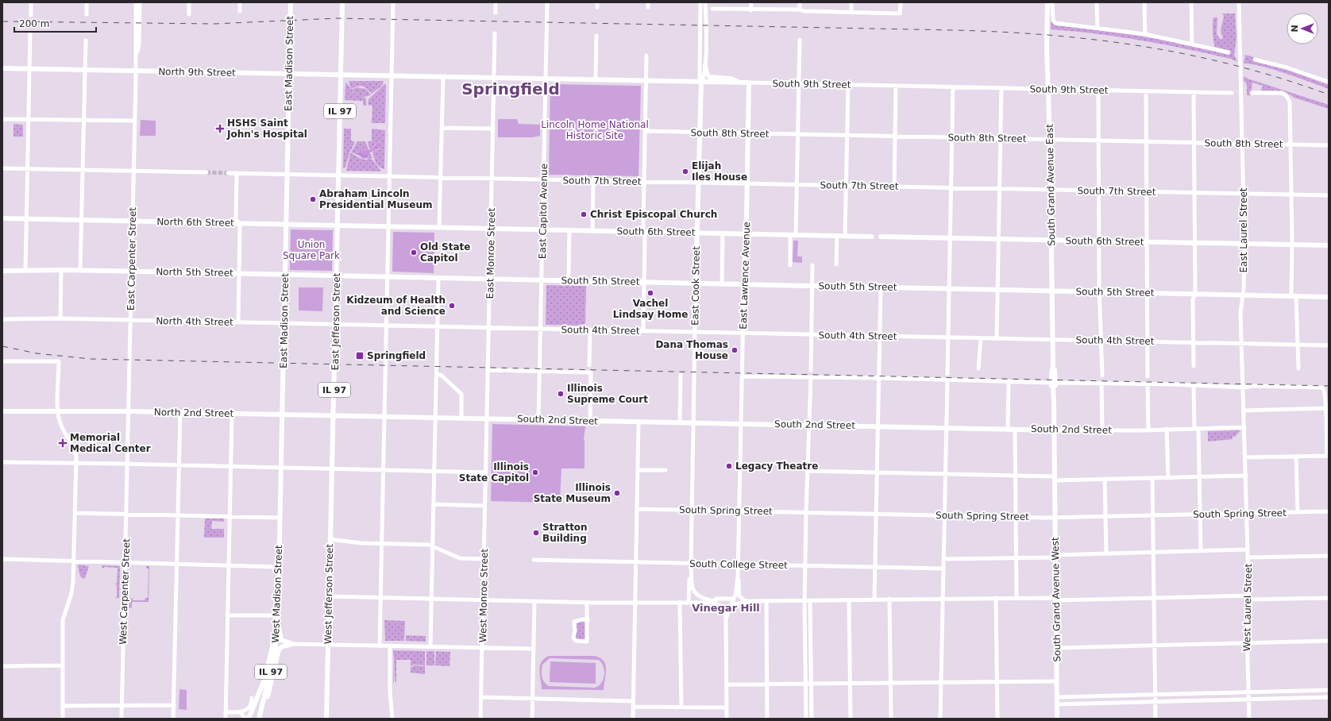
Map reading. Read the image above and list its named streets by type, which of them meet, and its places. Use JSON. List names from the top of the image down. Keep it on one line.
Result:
{"streets":{"main road":["East Madison Street","North 9th Street","South 9th Street","IL 97","South Grand Avenue East","North 6th Street","South 6th Street","North 5th Street","East Lawrence Avenue","South 5th Street","East Cook Street","East Jefferson Street","North 2nd Street","South 2nd Street","West Madison Street","West Jefferson Street","South Grand Avenue West"],"street":["South 8th Street","South 7th Street","East Capitol Avenue","East Laurel Street","East Monroe Street","East Carpenter Street","North 4th Street","South 4th Street","South Spring Street","South College Street","West Carpenter Street","West Monroe Street","West Laurel Street"]},"crossings":[["East Madison Street","North 9th Street"],["East Madison Street","South 7th Street"],["East Madison Street","North 6th Street"],["East Madison Street","North 5th Street"],["East Madison Street","North 4th Street"],["East Madison Street","North 2nd Street"],["East Madison Street","West Madison Street"],["North 9th Street","South 9th Street"],["North 9th Street","East Carpenter Street"],["North 9th Street","East Jefferson Street"],["South 9th Street","South Grand Avenue East"],["South 9th Street","East Capitol Avenue"],["South 9th Street","East Monroe Street"],["South 9th Street","East Lawrence Avenue"],["South 9th Street","East Cook Street"],["South 8th Street","South Grand Avenue East"],["South 8th Street","East Laurel Street"],["South 8th Street","East Lawrence Avenue"],["South 8th Street","East Cook Street"],["South 7th Street","South Grand Avenue East"],["South 7th Street","East Capitol Avenue"],["South 7th Street","East Laurel Street"],["South 7th Street","East Monroe Street"],["South 7th Street","East Lawrence Avenue"],["South 7th Street","East Cook Street"],["South 7th Street","East Jefferson Street"],["South Grand Avenue East","South 6th Street"],["South Grand Avenue East","South 5th Street"],["South Grand Avenue East","South 4th Street"],["South Grand Avenue East","South 2nd Street"],["South Grand Avenue East","South Grand Avenue West"],["East Capitol Avenue","South 6th Street"],["East Capitol Avenue","South 5th Street"],["East Capitol Avenue","South 4th Street"],["East Capitol Avenue","South 2nd Street"],["North 6th Street","South 6th Street"],["North 6th Street","East Carpenter Street"],["North 6th Street","East Jefferson Street"],["East Laurel Street","South 6th Street"],["East Laurel Street","South 5th Street"],["East Laurel Street","South 4th Street"],["East Laurel Street","South 2nd Street"],["East Laurel Street","West Laurel Street"],["South 6th Street","East Monroe Street"],["South 6th Street","East Lawrence Avenue"],["South 6th Street","East Cook Street"],["East Monroe Street","South 5th Street"],["East Monroe Street","South 4th Street"],["East Monroe Street","South 2nd Street"],["East Monroe Street","West Monroe Street"],["East Carpenter Street","North 5th Street"],["East Carpenter Street","North 4th Street"],["East Carpenter Street","North 2nd Street"],["East Carpenter Street","West Carpenter Street"],["North 5th Street","South 5th Street"],["North 5th Street","East Jefferson Street"],["East Lawrence Avenue","South 5th Street"],["East Lawrence Avenue","South 4th Street"],["East Lawrence Avenue","South 2nd Street"],["East Lawrence Avenue","South Spring Street"],["East Lawrence Avenue","South College Street"],["South 5th Street","East Cook Street"],["East Cook Street","South 4th Street"],["East Cook Street","South 2nd Street"],["East Cook Street","South Spring Street"],["East Cook Street","South College Street"],["North 4th Street","East Jefferson Street"],["North 4th Street","South 4th Street"],["East Jefferson Street","North 2nd Street"],["East Jefferson Street","West Jefferson Street"],["North 2nd Street","South 2nd Street"],["South Spring Street","South Grand Avenue West"],["South Spring Street","West Laurel Street"]],"districts":["Springfield","Vinegar Hill"],"parks":["Lincoln Home National Historic Site","Union Square Park"],"places":{"health":["HSHS Saint John's Hospital","Memorial Medical Center"],"other":["Elijah Iles House","Abraham Lincoln Presidential Museum","Christ Episcopal Church","Old State Capitol","Vachel Lindsay Home","Kidzeum of Health and Science","Dana Thomas House","Illinois Supreme Court","Legacy Theatre","Illinois State Capitol","Illinois State Museum","Stratton Building"],"transit":["Springfield"]},"scale_bar":"200 m","north":"left"}
